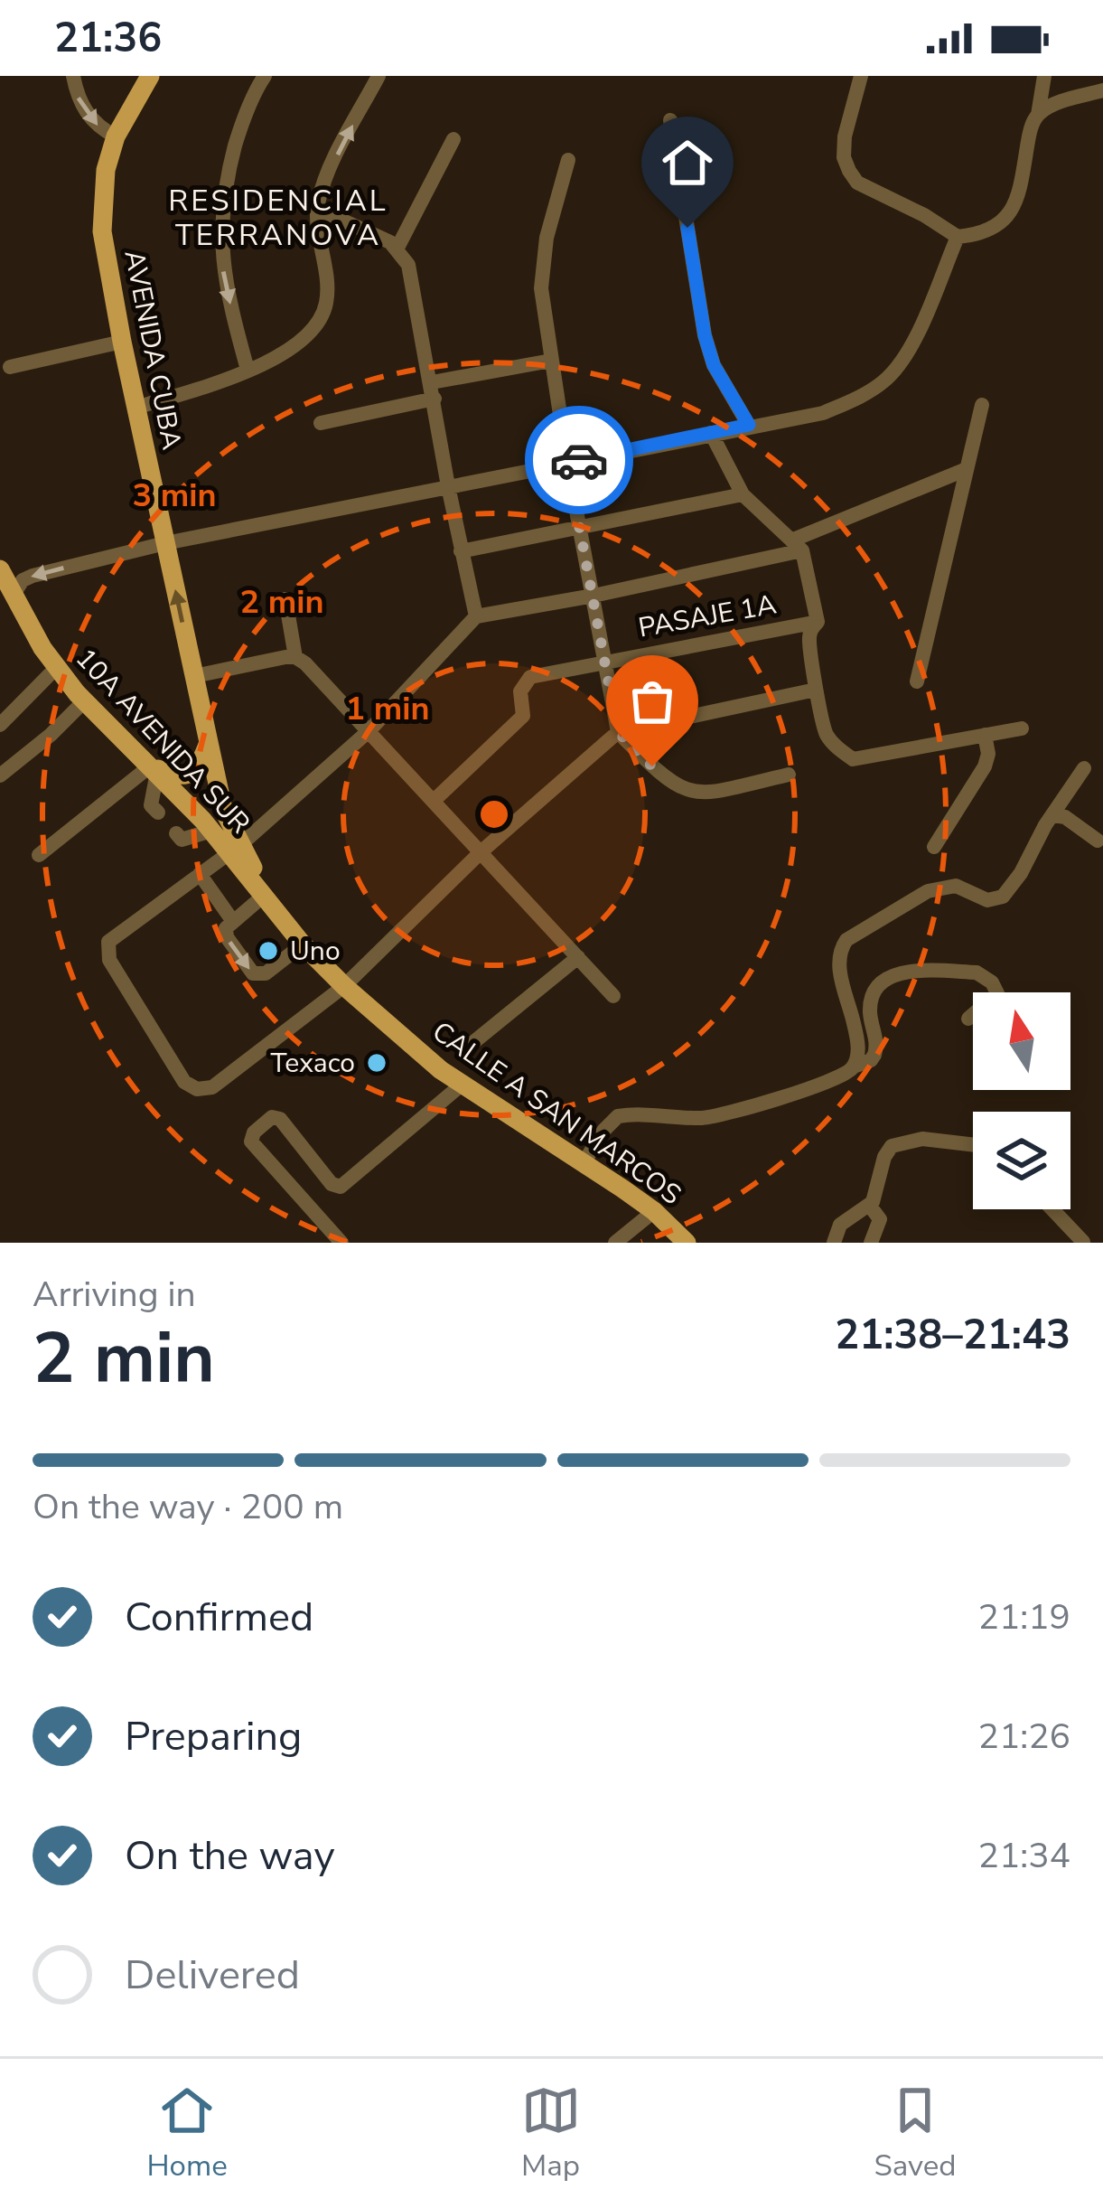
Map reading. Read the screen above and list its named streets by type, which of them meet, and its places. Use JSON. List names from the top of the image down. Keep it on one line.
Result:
{"streets":{"main road":["AVENIDA CUBA","10A AVENIDA SUR","CALLE A SAN MARCOS"],"street":["PASAJE 1A"]},"crossings":[["AVENIDA CUBA","10A AVENIDA SUR"],["AVENIDA CUBA","CALLE A SAN MARCOS"]],"districts":["RESIDENCIAL TERRANOVA"],"places":["Uno","Texaco"],"north":"top","page":{"status":"21:36","heading":["2 min","Arriving in","21:38–21:43"],"bar":"On the way · 200 m","list":[["Confirmed","21:19"],["Preparing","21:26"],["On the way","21:34"],"Delivered"],"tabs":["Home","Map","Saved"]},"rings":["3 min","2 min","1 min"]}
